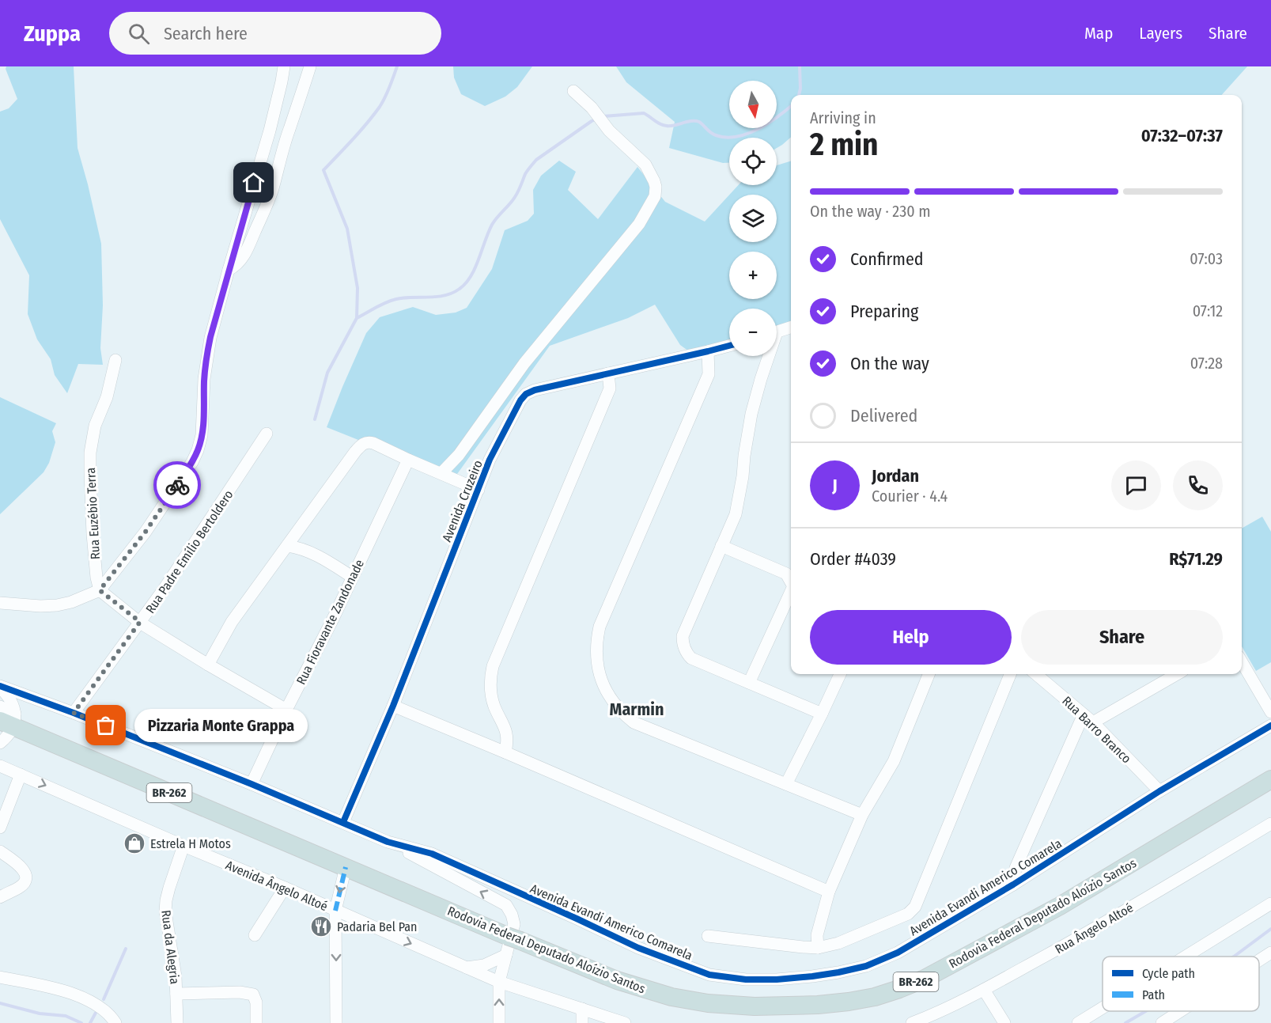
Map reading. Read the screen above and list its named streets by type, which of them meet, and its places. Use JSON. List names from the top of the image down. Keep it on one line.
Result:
{"streets":{"highway":["BR-262","Rodovia Federal Deputado Aloízio Santos"],"street":["Avenida Cruzeiro","Rua Euzébio Terra","Rua Padre Emílio Bertoldero","Rua Fioravante Zandonade","Rua Barro Branco","Avenida Ângelo Altoé","Avenida Evandi Americo Comarela","Rua Ângelo Altoé","Rua da Alegria"]},"crossings":[["Avenida Cruzeiro","Avenida Evandi Americo Comarela"],["Rua Padre Emílio Bertoldero","Avenida Evandi Americo Comarela"],["Rua Fioravante Zandonade","Avenida Evandi Americo Comarela"],["Rua Barro Branco","Avenida Evandi Americo Comarela"],["Avenida Ângelo Altoé","Rua da Alegria"]],"districts":["Marmin"],"places":{"other":["Pizzaria Monte Grappa"],"shop":["Estrela H Motos"],"restaurant":["Padaria Bel Pan"]},"legend":["Cycle path","Path"],"north":"bottom","page":{"header":"Zuppa","search":"Search here","nav":["Map","Layers","Share"],"map_buttons":["+","−"],"heading":["2 min","Arriving in","07:32–07:37"],"panel":["Jordan","Courier · 4.4","Order #4039","R$71.29"],"bar":"On the way · 230 m","list":[["Confirmed","07:03"],["Preparing","07:12"],["On the way","07:28"],"Delivered"],"round":"J","buttons":["Help","Share"],"bubble":"Pizzaria Monte Grappa"}}
